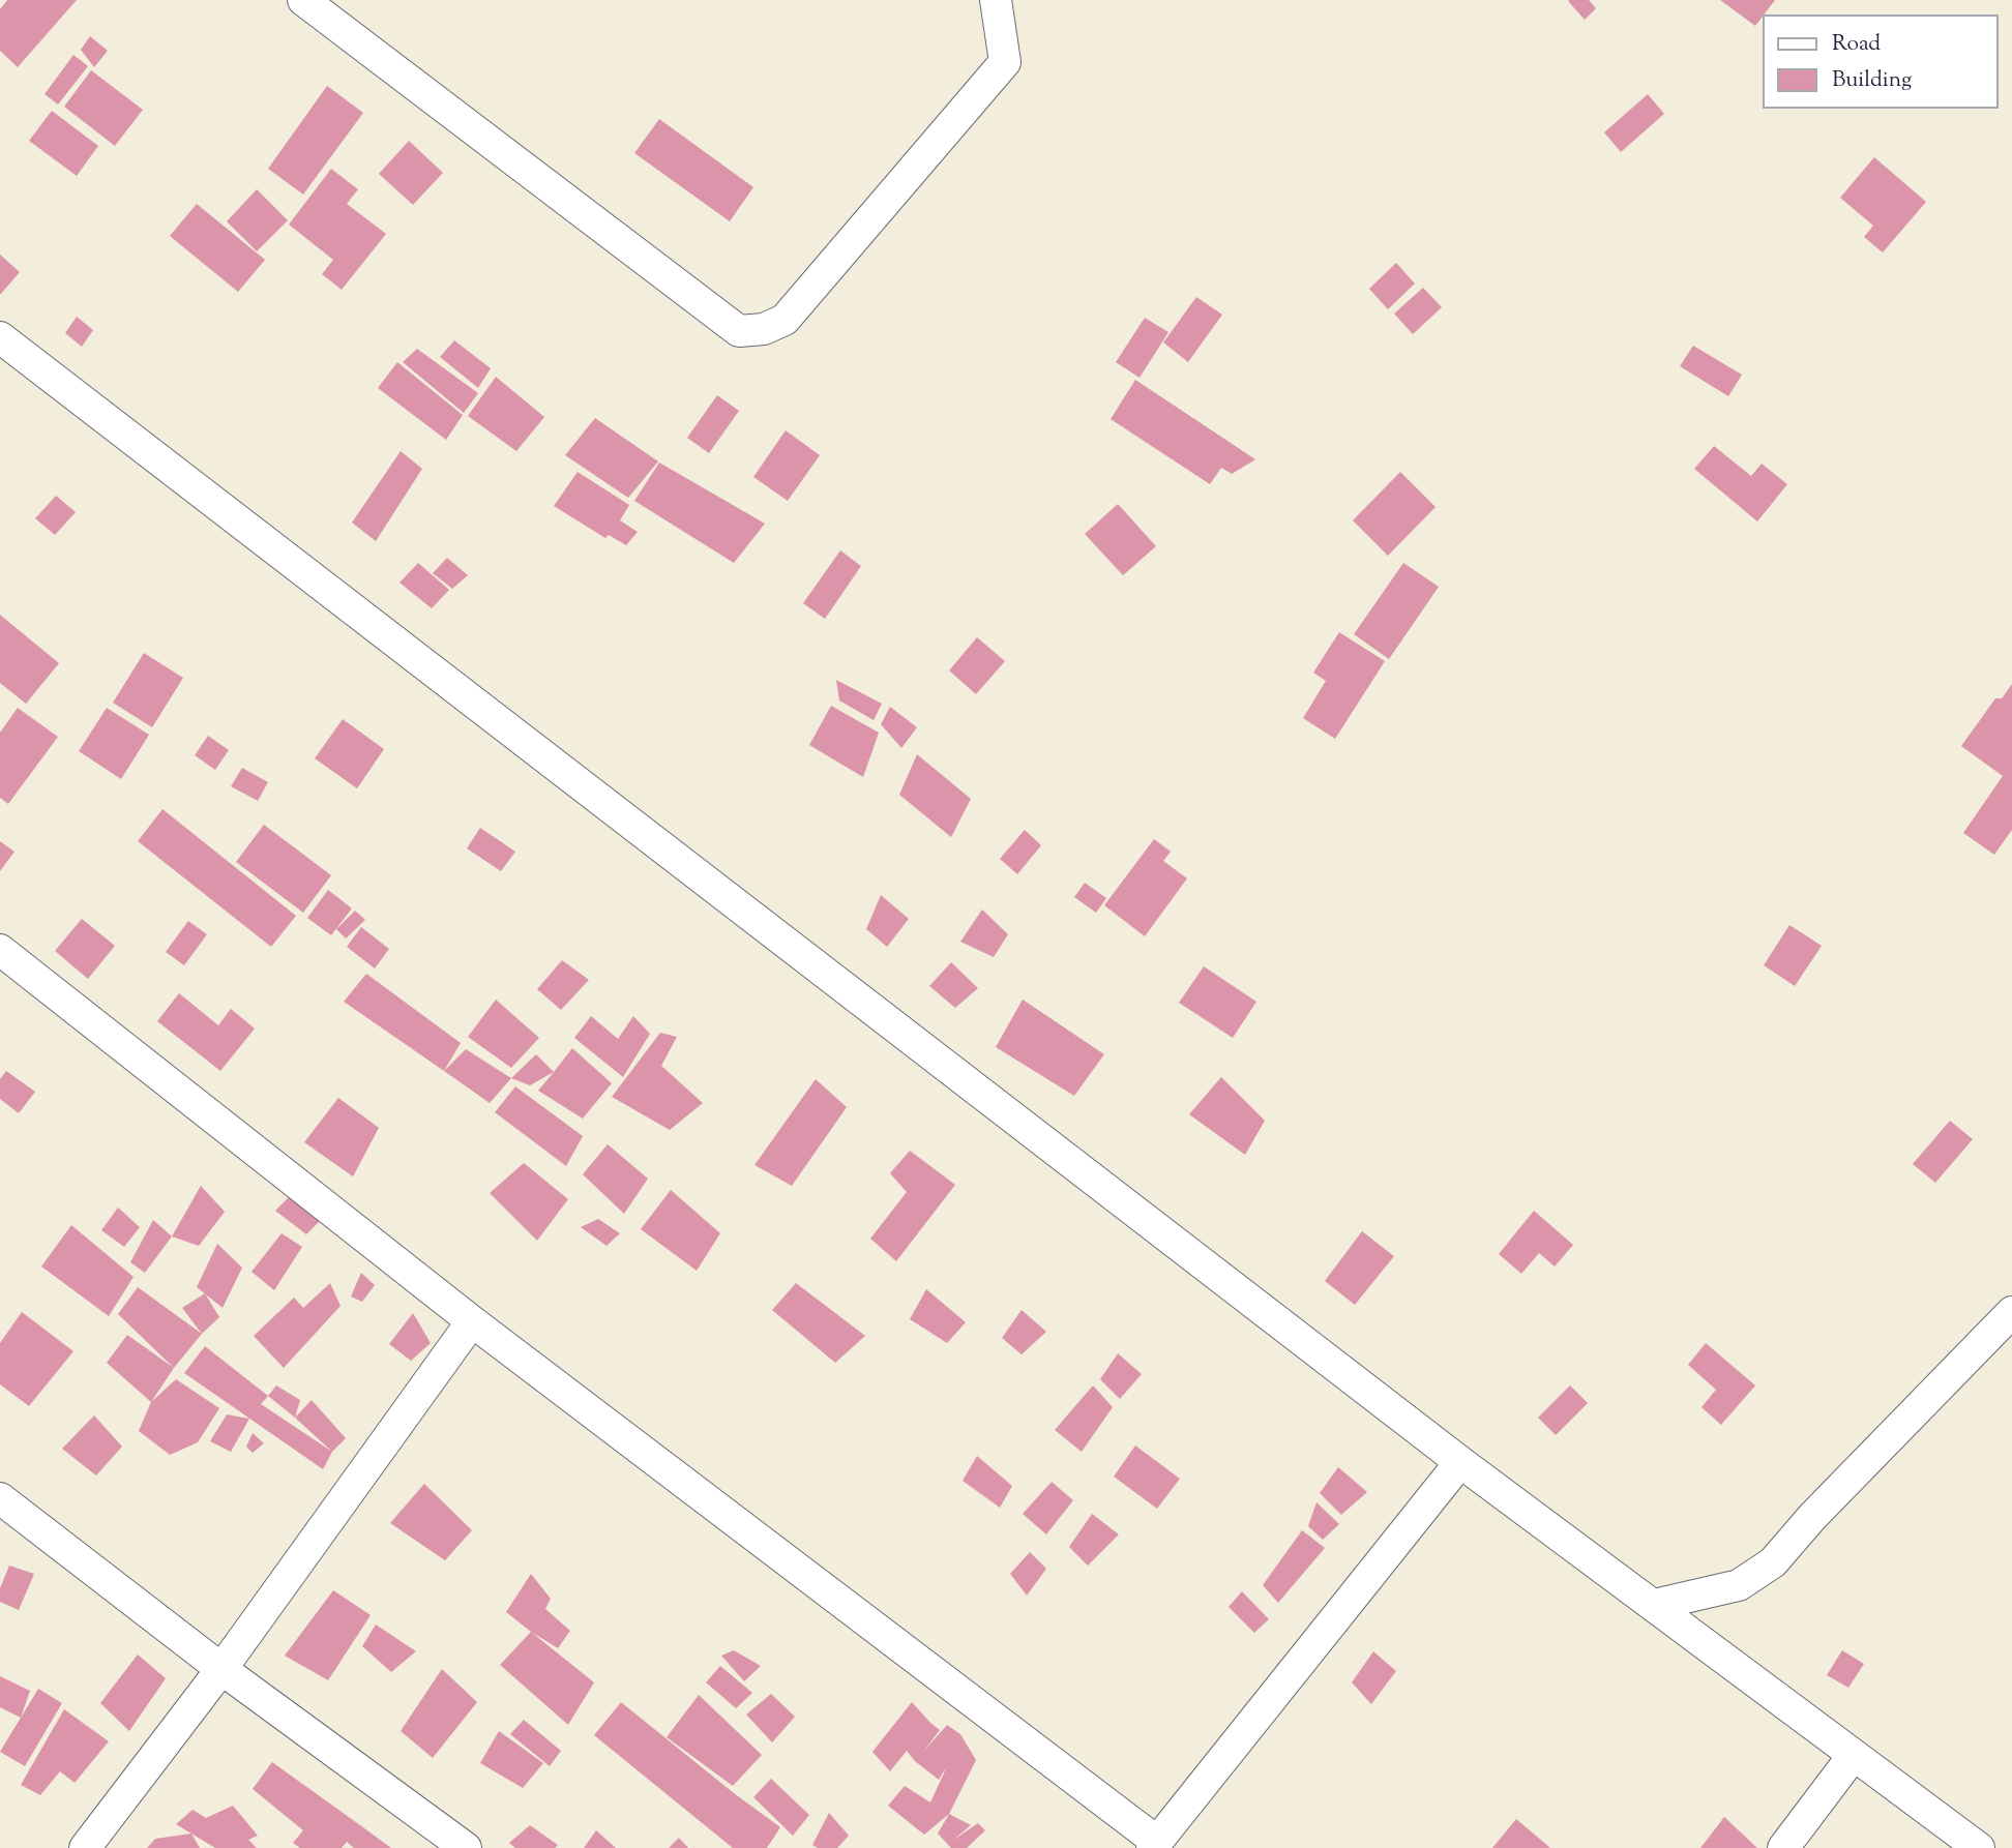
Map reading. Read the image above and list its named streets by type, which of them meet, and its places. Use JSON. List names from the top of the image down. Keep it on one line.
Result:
{"legend":["Road","Building"]}
